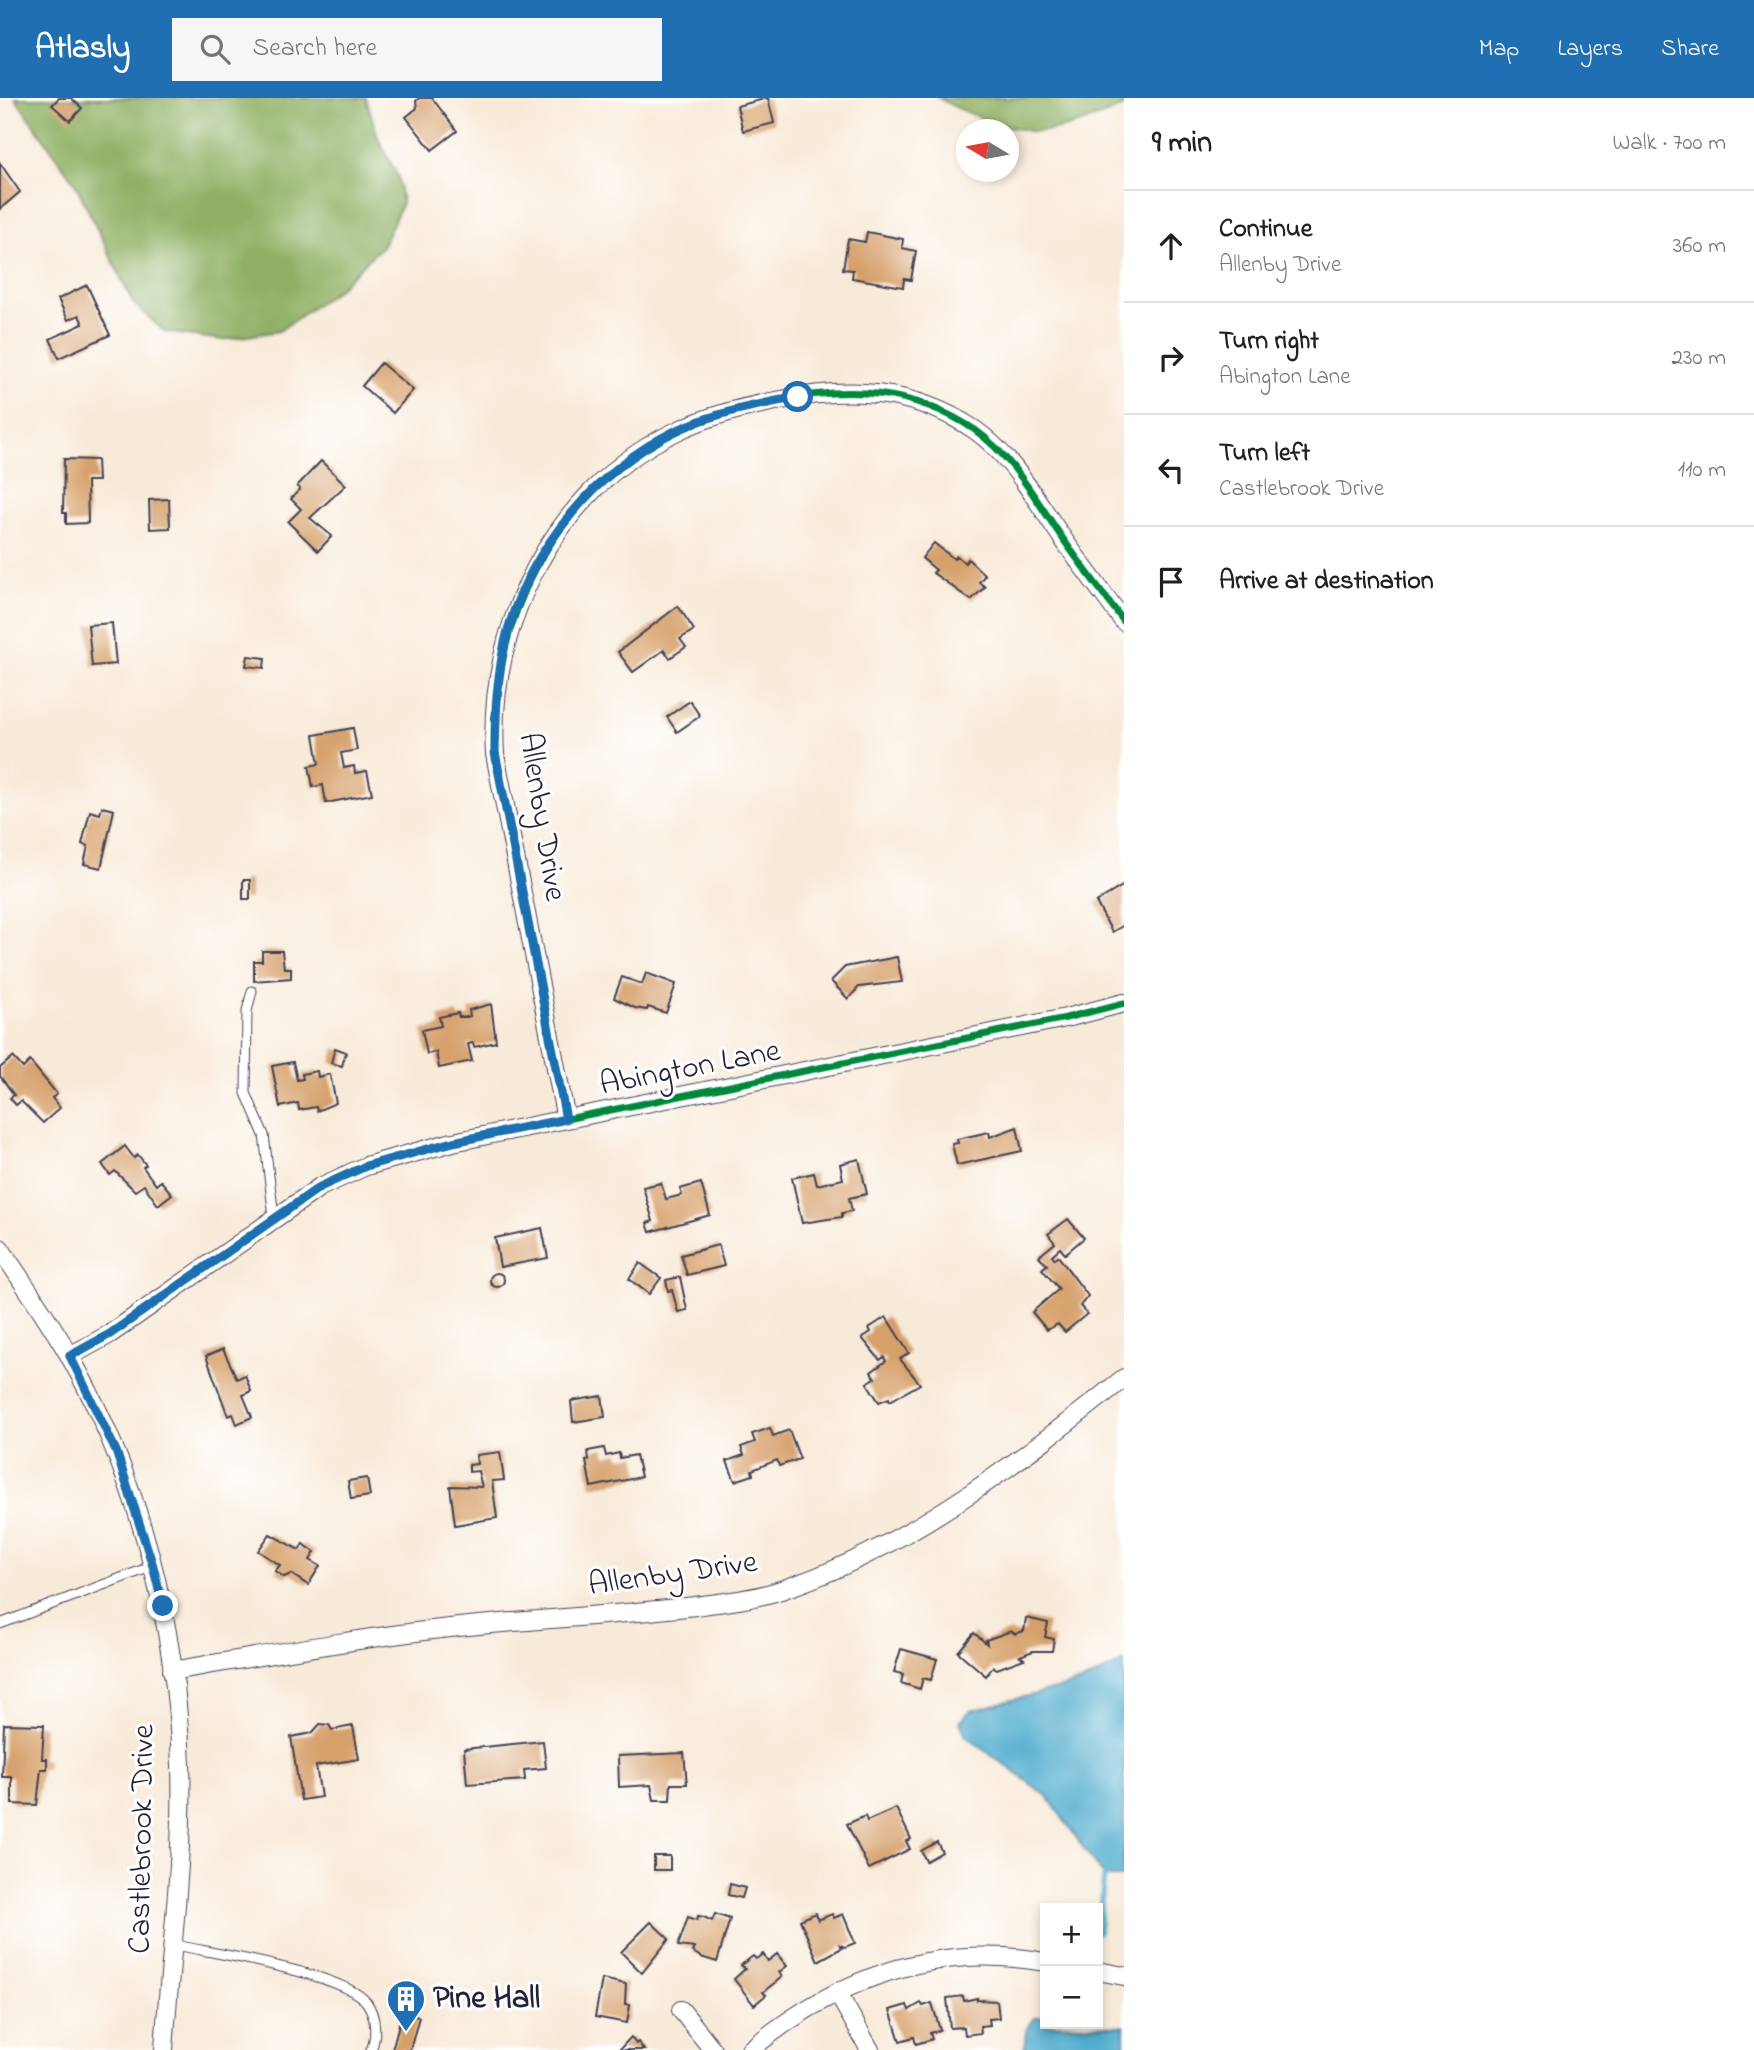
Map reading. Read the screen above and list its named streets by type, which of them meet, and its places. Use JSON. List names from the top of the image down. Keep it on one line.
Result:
{"streets":{"street":["Allenby Drive","Abington Lane","Castlebrook Drive"]},"crossings":[["Allenby Drive","Abington Lane"],["Allenby Drive","Castlebrook Drive"],["Abington Lane","Castlebrook Drive"]],"places":{"building":["Pine Hall"]},"north":"left","page":{"header":"Atlasly","search":"Search here","nav":["Map","Layers","Share"],"heading":["9 min","Walk · 700 m"],"list":[["Continue","Allenby Drive","360 m"],["Turn right","Abington Lane","230 m"],["Turn left","Castlebrook Drive","110 m"],"Arrive at destination"],"map_buttons":["+","−"]}}
